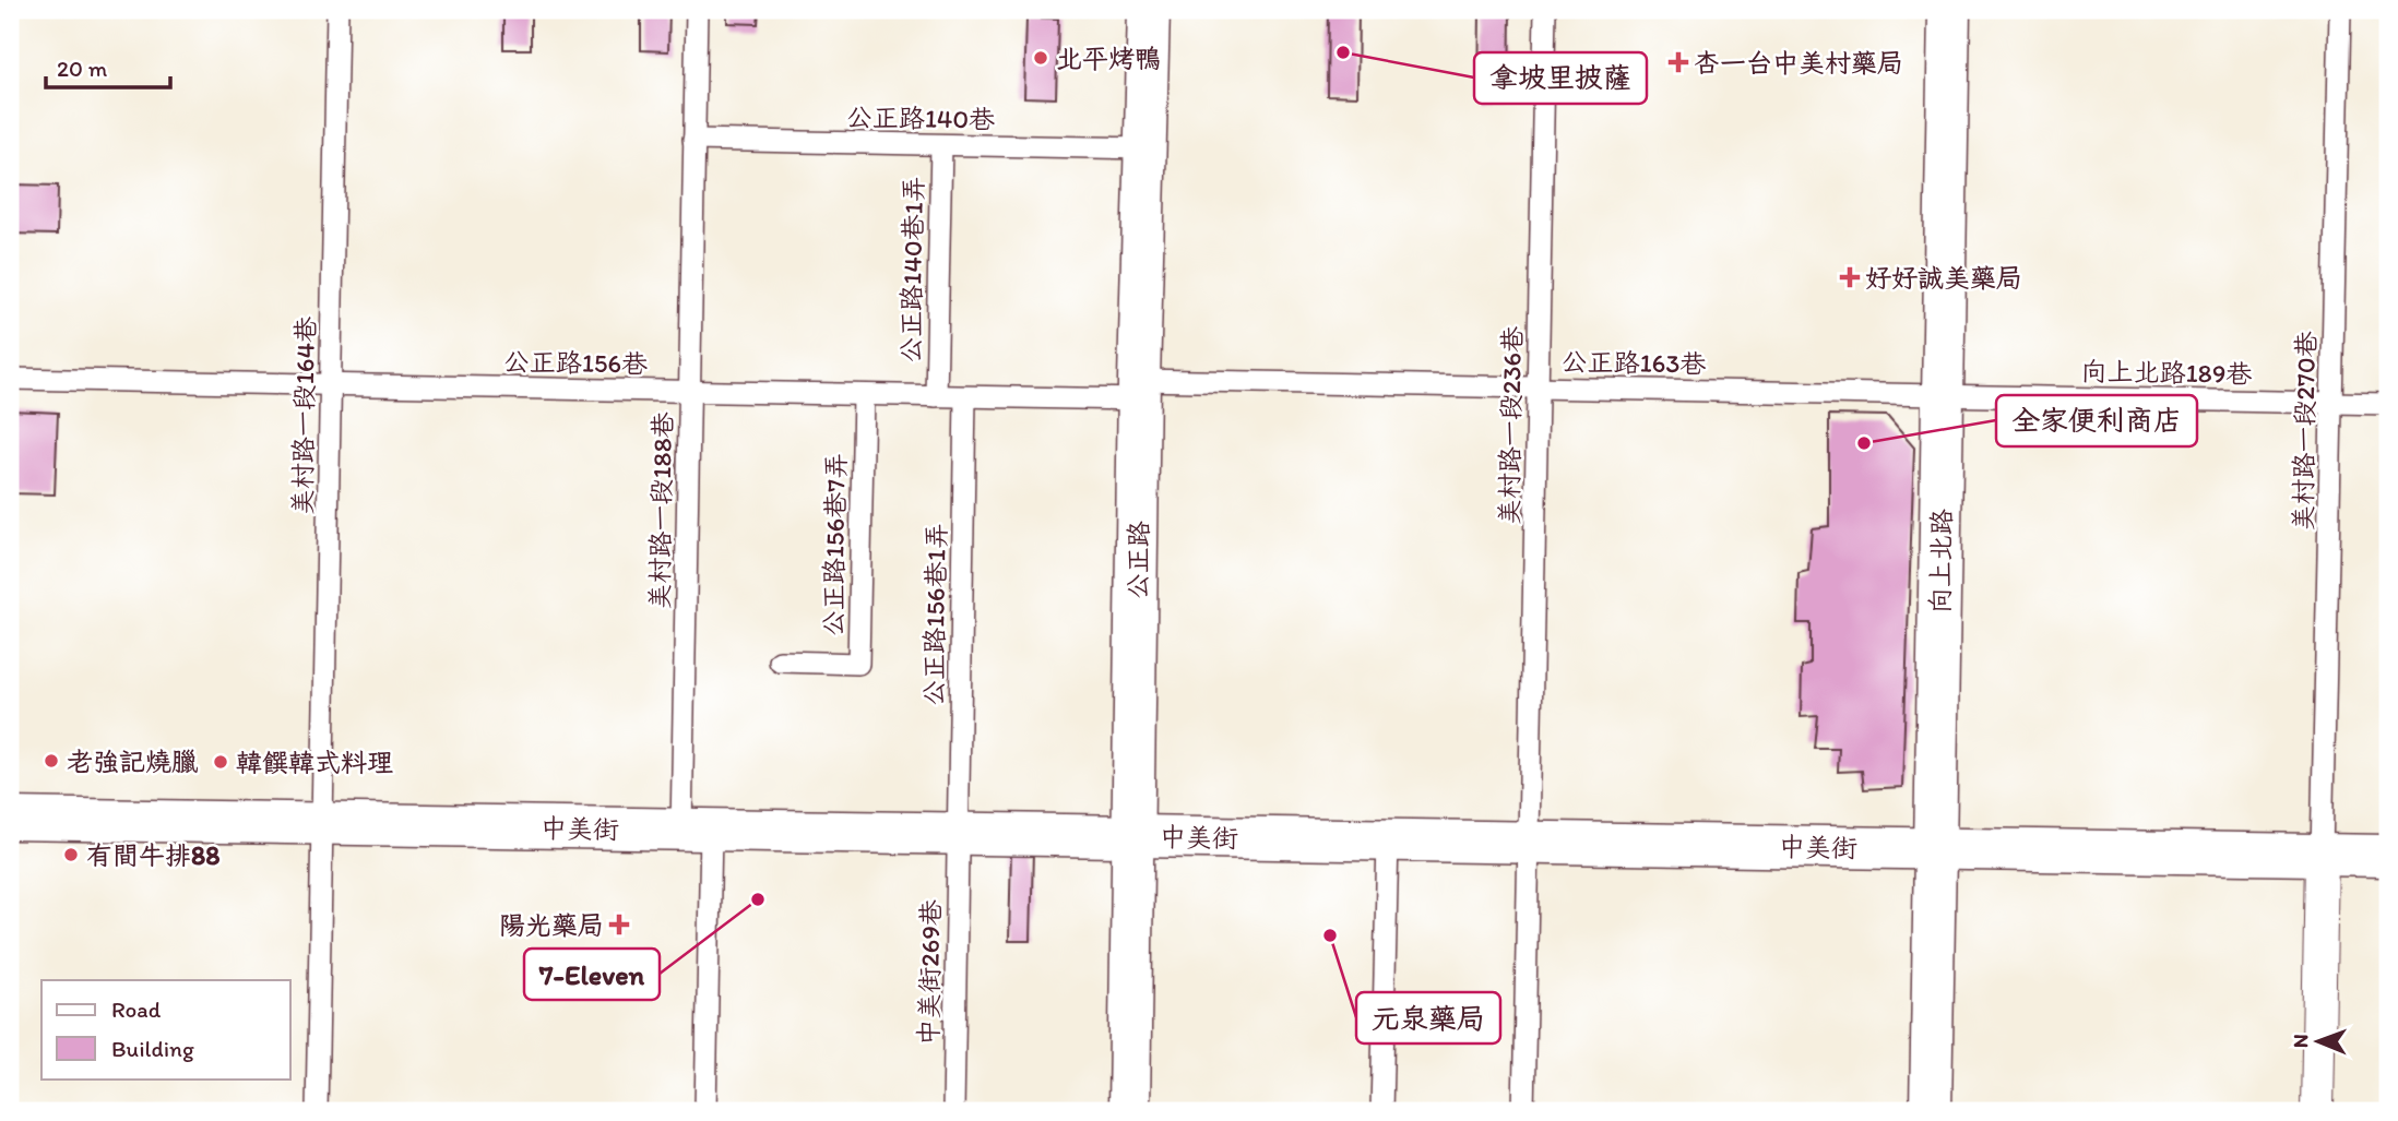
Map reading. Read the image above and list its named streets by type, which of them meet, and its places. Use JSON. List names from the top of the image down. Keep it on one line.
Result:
{"streets":{"street":["公正路","向上北路","中美街"],"lane":["公正路140巷","公正路140巷1弄","公正路156巷","公正路163巷","向上北路189巷","美村路一段164巷","美村路一段236巷","美村路一段270巷","美村路一段188巷","公正路156巷7弄","公正路156巷1弄","中美街269巷"]},"crossings":[["公正路140巷","公正路140巷1弄"],["公正路140巷","美村路一段188巷"],["公正路140巷","公正路"],["公正路140巷1弄","公正路156巷"],["公正路156巷","公正路163巷"],["公正路156巷","美村路一段164巷"],["公正路156巷","美村路一段188巷"],["公正路156巷","公正路156巷7弄"],["公正路156巷","公正路"],["公正路156巷","公正路156巷1弄"],["公正路163巷","向上北路189巷"],["公正路163巷","美村路一段236巷"],["公正路163巷","公正路"],["公正路163巷","向上北路"],["向上北路189巷","美村路一段270巷"],["向上北路189巷","向上北路"],["美村路一段164巷","中美街"],["美村路一段236巷","中美街"],["美村路一段270巷","中美街"],["美村路一段188巷","中美街"],["公正路","中美街"],["向上北路","中美街"],["公正路156巷1弄","中美街"],["公正路156巷1弄","中美街269巷"],["中美街","中美街269巷"]],"places":{"other":["拿坡里披薩","北平烤鴨","全家便利商店","老強記燒臘","韓饌韓式料理","有間牛排88","7-Eleven","元泉藥局"],"health":["杏一台中美村藥局","好好誠美藥局","陽光藥局"]},"legend":["Road","Building"],"scale_bar":"20 m","north":"left"}
